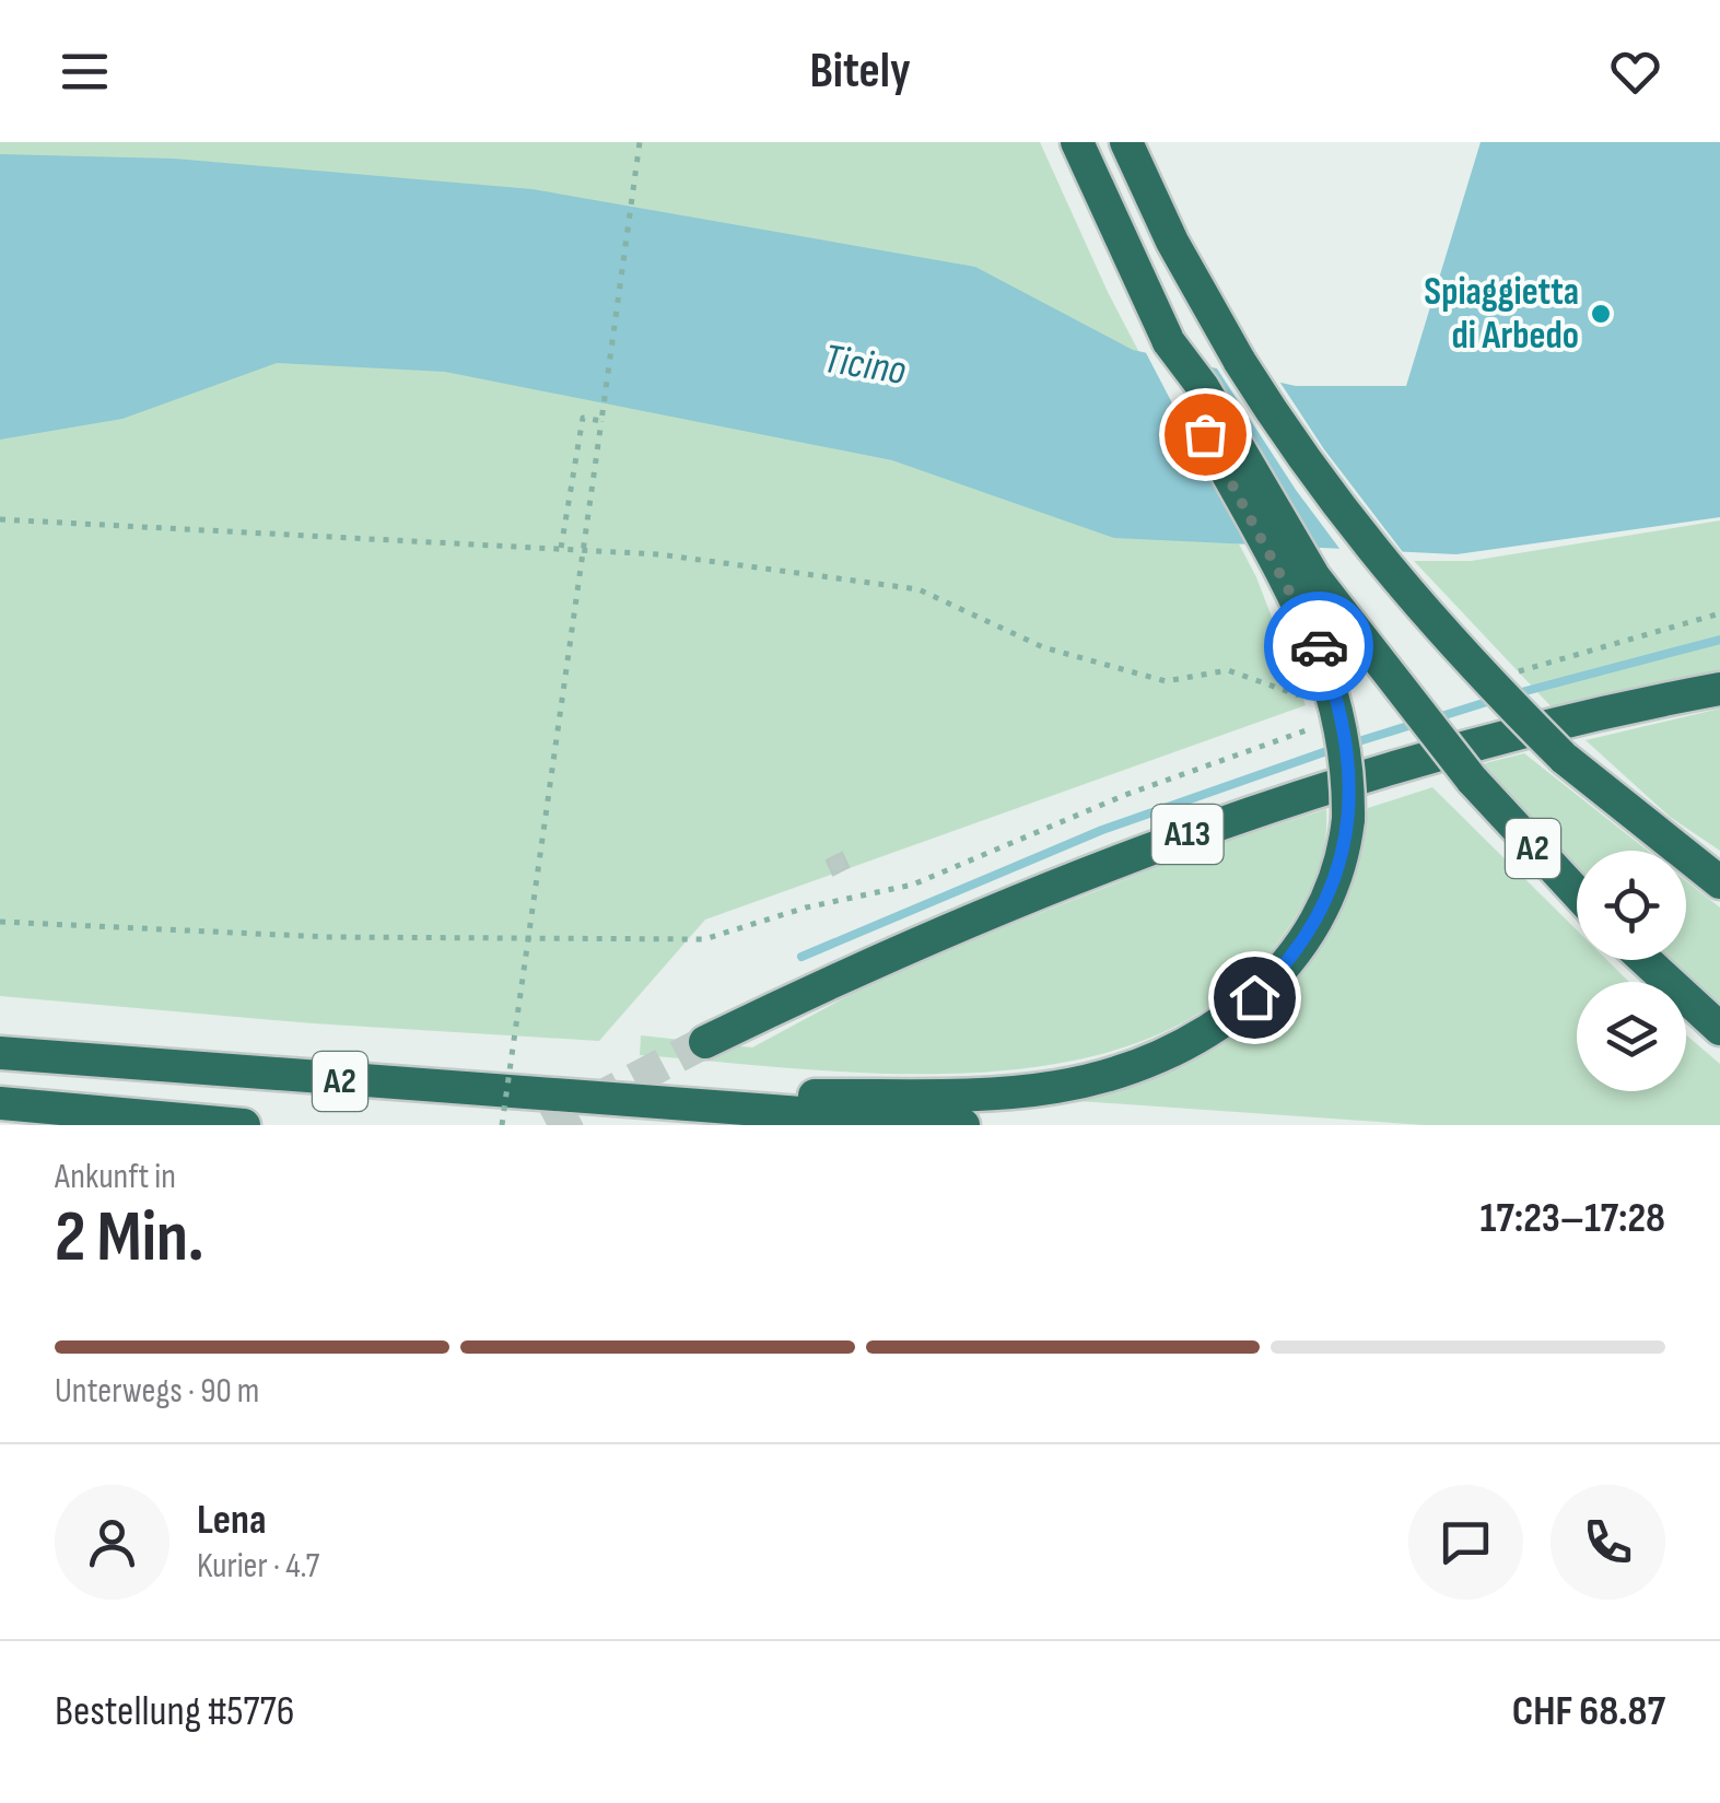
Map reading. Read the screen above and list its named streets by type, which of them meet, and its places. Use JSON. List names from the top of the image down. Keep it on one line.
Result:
{"streets":{"highway":["A13","A2"]},"water":["Ticino"],"places":["Spiaggietta di Arbedo"],"page":{"header":"Bitely","heading":["2 Min.","Ankunft in","17:23–17:28"],"panel":["Lena","Kurier · 4.7","Bestellung #5776","CHF 68.87"],"bar":"Unterwegs · 90 m"}}
